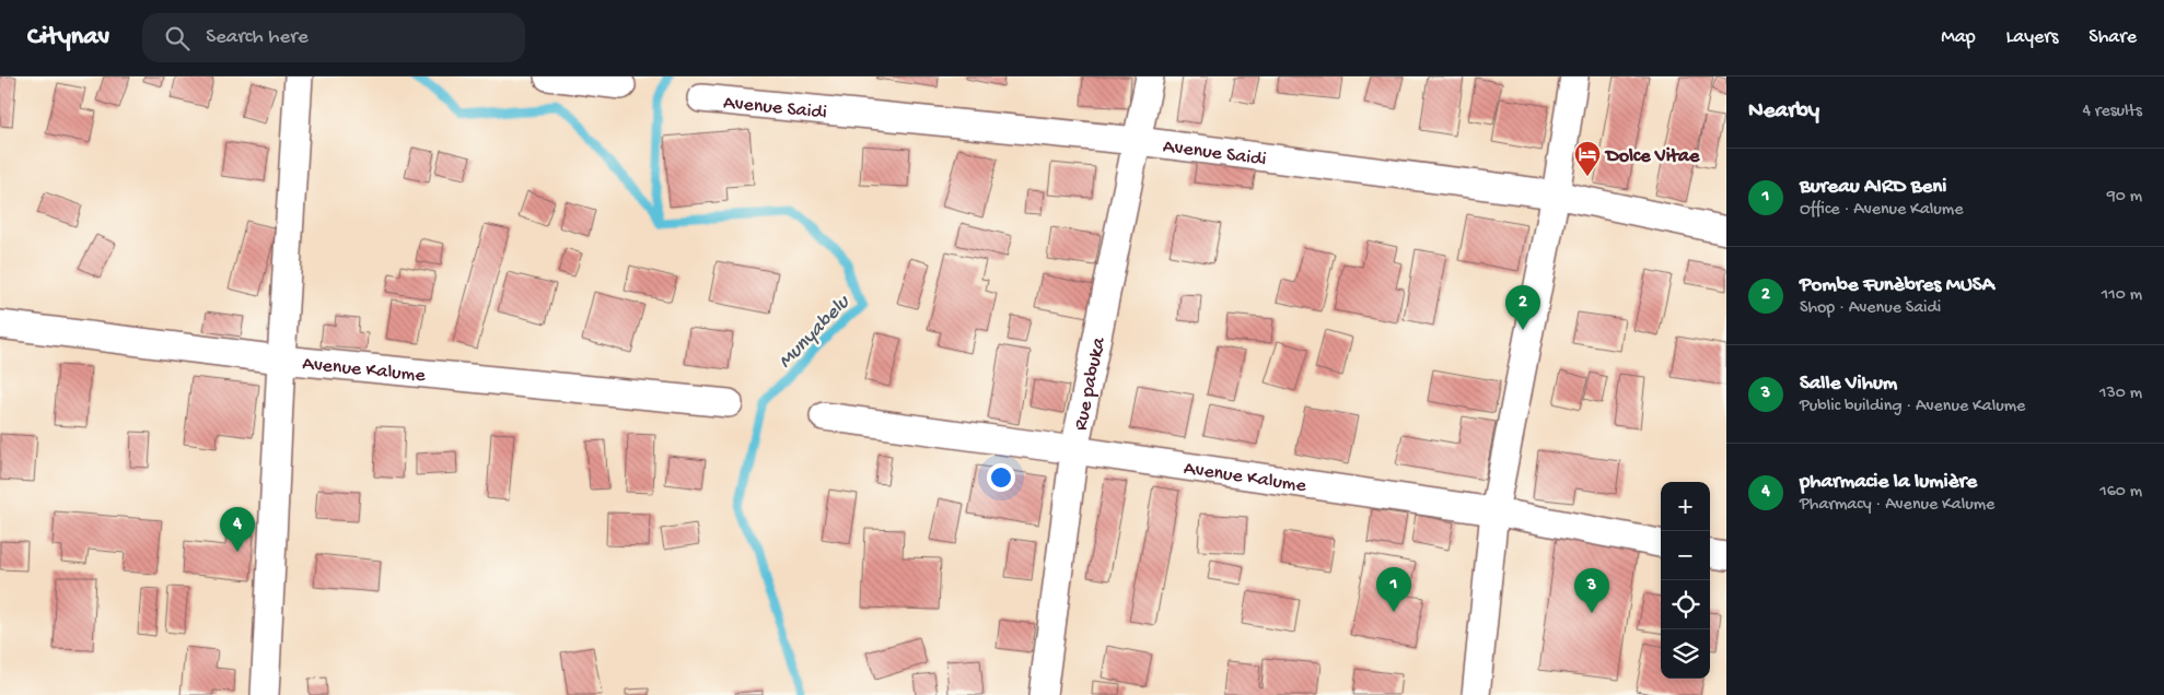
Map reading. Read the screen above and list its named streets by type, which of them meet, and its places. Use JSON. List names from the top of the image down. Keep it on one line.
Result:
{"streets":{"street":["Avenue Saidi","Avenue Kalume","Rue pabuka"]},"crossings":[["Avenue Saidi","Rue pabuka"],["Avenue Kalume","Rue pabuka"]],"water":["Munyabelu"],"places":{"hotel":["Dolce Vitae"]},"page":{"header":"Citynav","search":"Search here","nav":["Map","Layers","Share"],"heading":["Nearby","4 results"],"list":[{"mark":"1","name":"Bureau AIRD Beni","note":"Office · Avenue Kalume","value":"90 m"},{"mark":"2","name":"Pombe Funèbres MUSA","note":"Shop · Avenue Saidi","value":"110 m"},{"mark":"3","name":"Salle Vihum","note":"Public building · Avenue Kalume","value":"130 m"},{"mark":"4","name":"pharmacie la lumière","note":"Pharmacy · Avenue Kalume","value":"160 m"}],"pins":["2","4","1","3"],"map_buttons":["+","−"]}}
